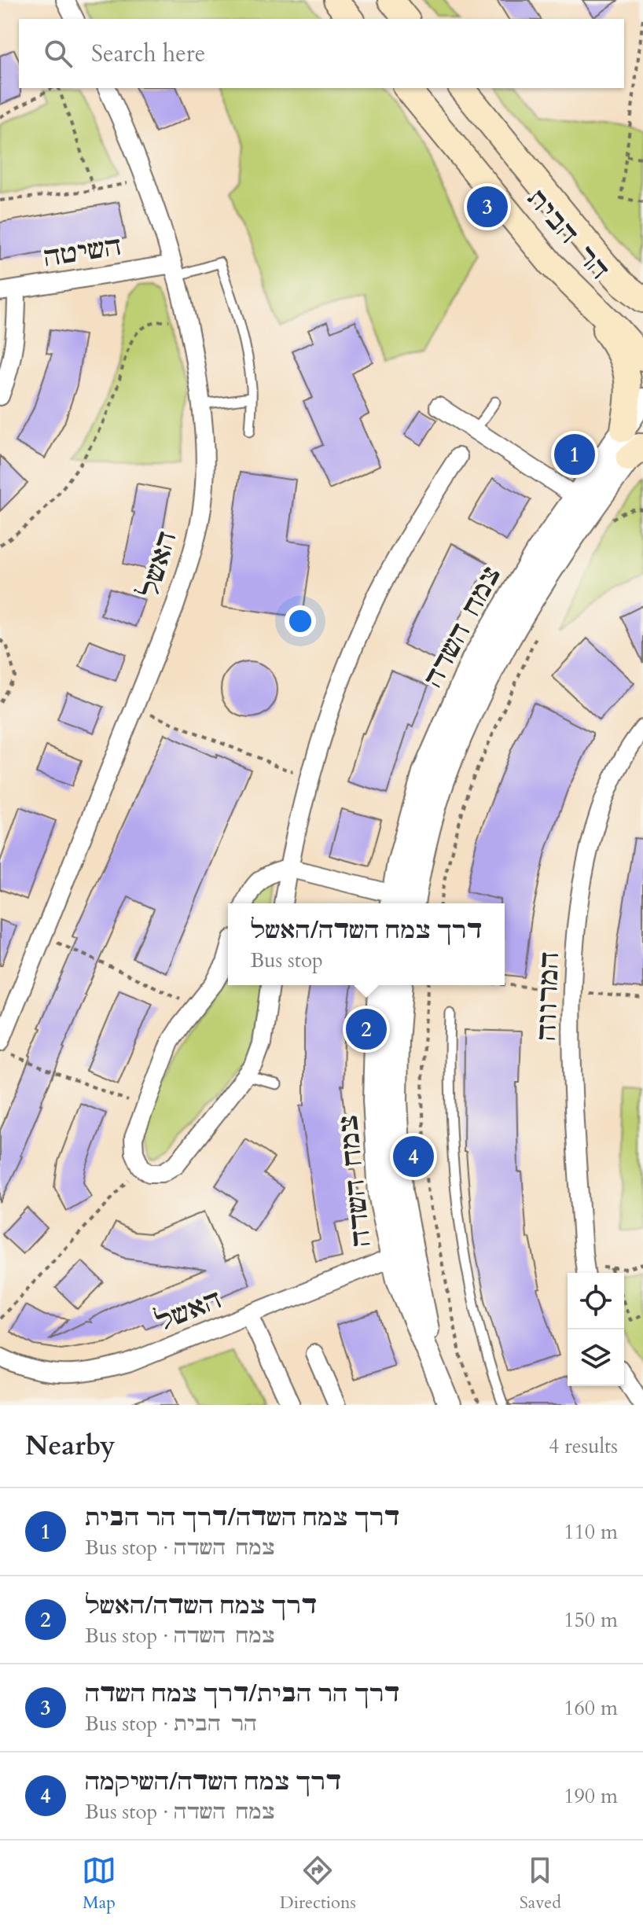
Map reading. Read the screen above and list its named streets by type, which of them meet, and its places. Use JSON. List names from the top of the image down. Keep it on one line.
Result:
{"streets":{"main road":["הר הבית"],"street":["השיטה","האשל","צמח השדה","המרווה"]},"crossings":[["השיטה","האשל"],["האשל","צמח השדה"]],"page":{"search":"Search here","pins":["3","1","2","4"],"popup":["דרך צמח השדה/האשל","Bus stop"],"heading":["Nearby","4 results"],"list":[{"mark":"1","name":"דרך צמח השדה/דרך הר הבית","note":"Bus stop · צמח השדה","value":"110 m"},{"mark":"2","name":"דרך צמח השדה/האשל","note":"Bus stop · צמח השדה","value":"150 m"},{"mark":"3","name":"דרך הר הבית/דרך צמח השדה","note":"Bus stop · הר הבית","value":"160 m"},{"mark":"4","name":"דרך צמח השדה/השיקמה","note":"Bus stop · צמח השדה","value":"190 m"}],"nav":["Map","Directions","Saved"]}}
